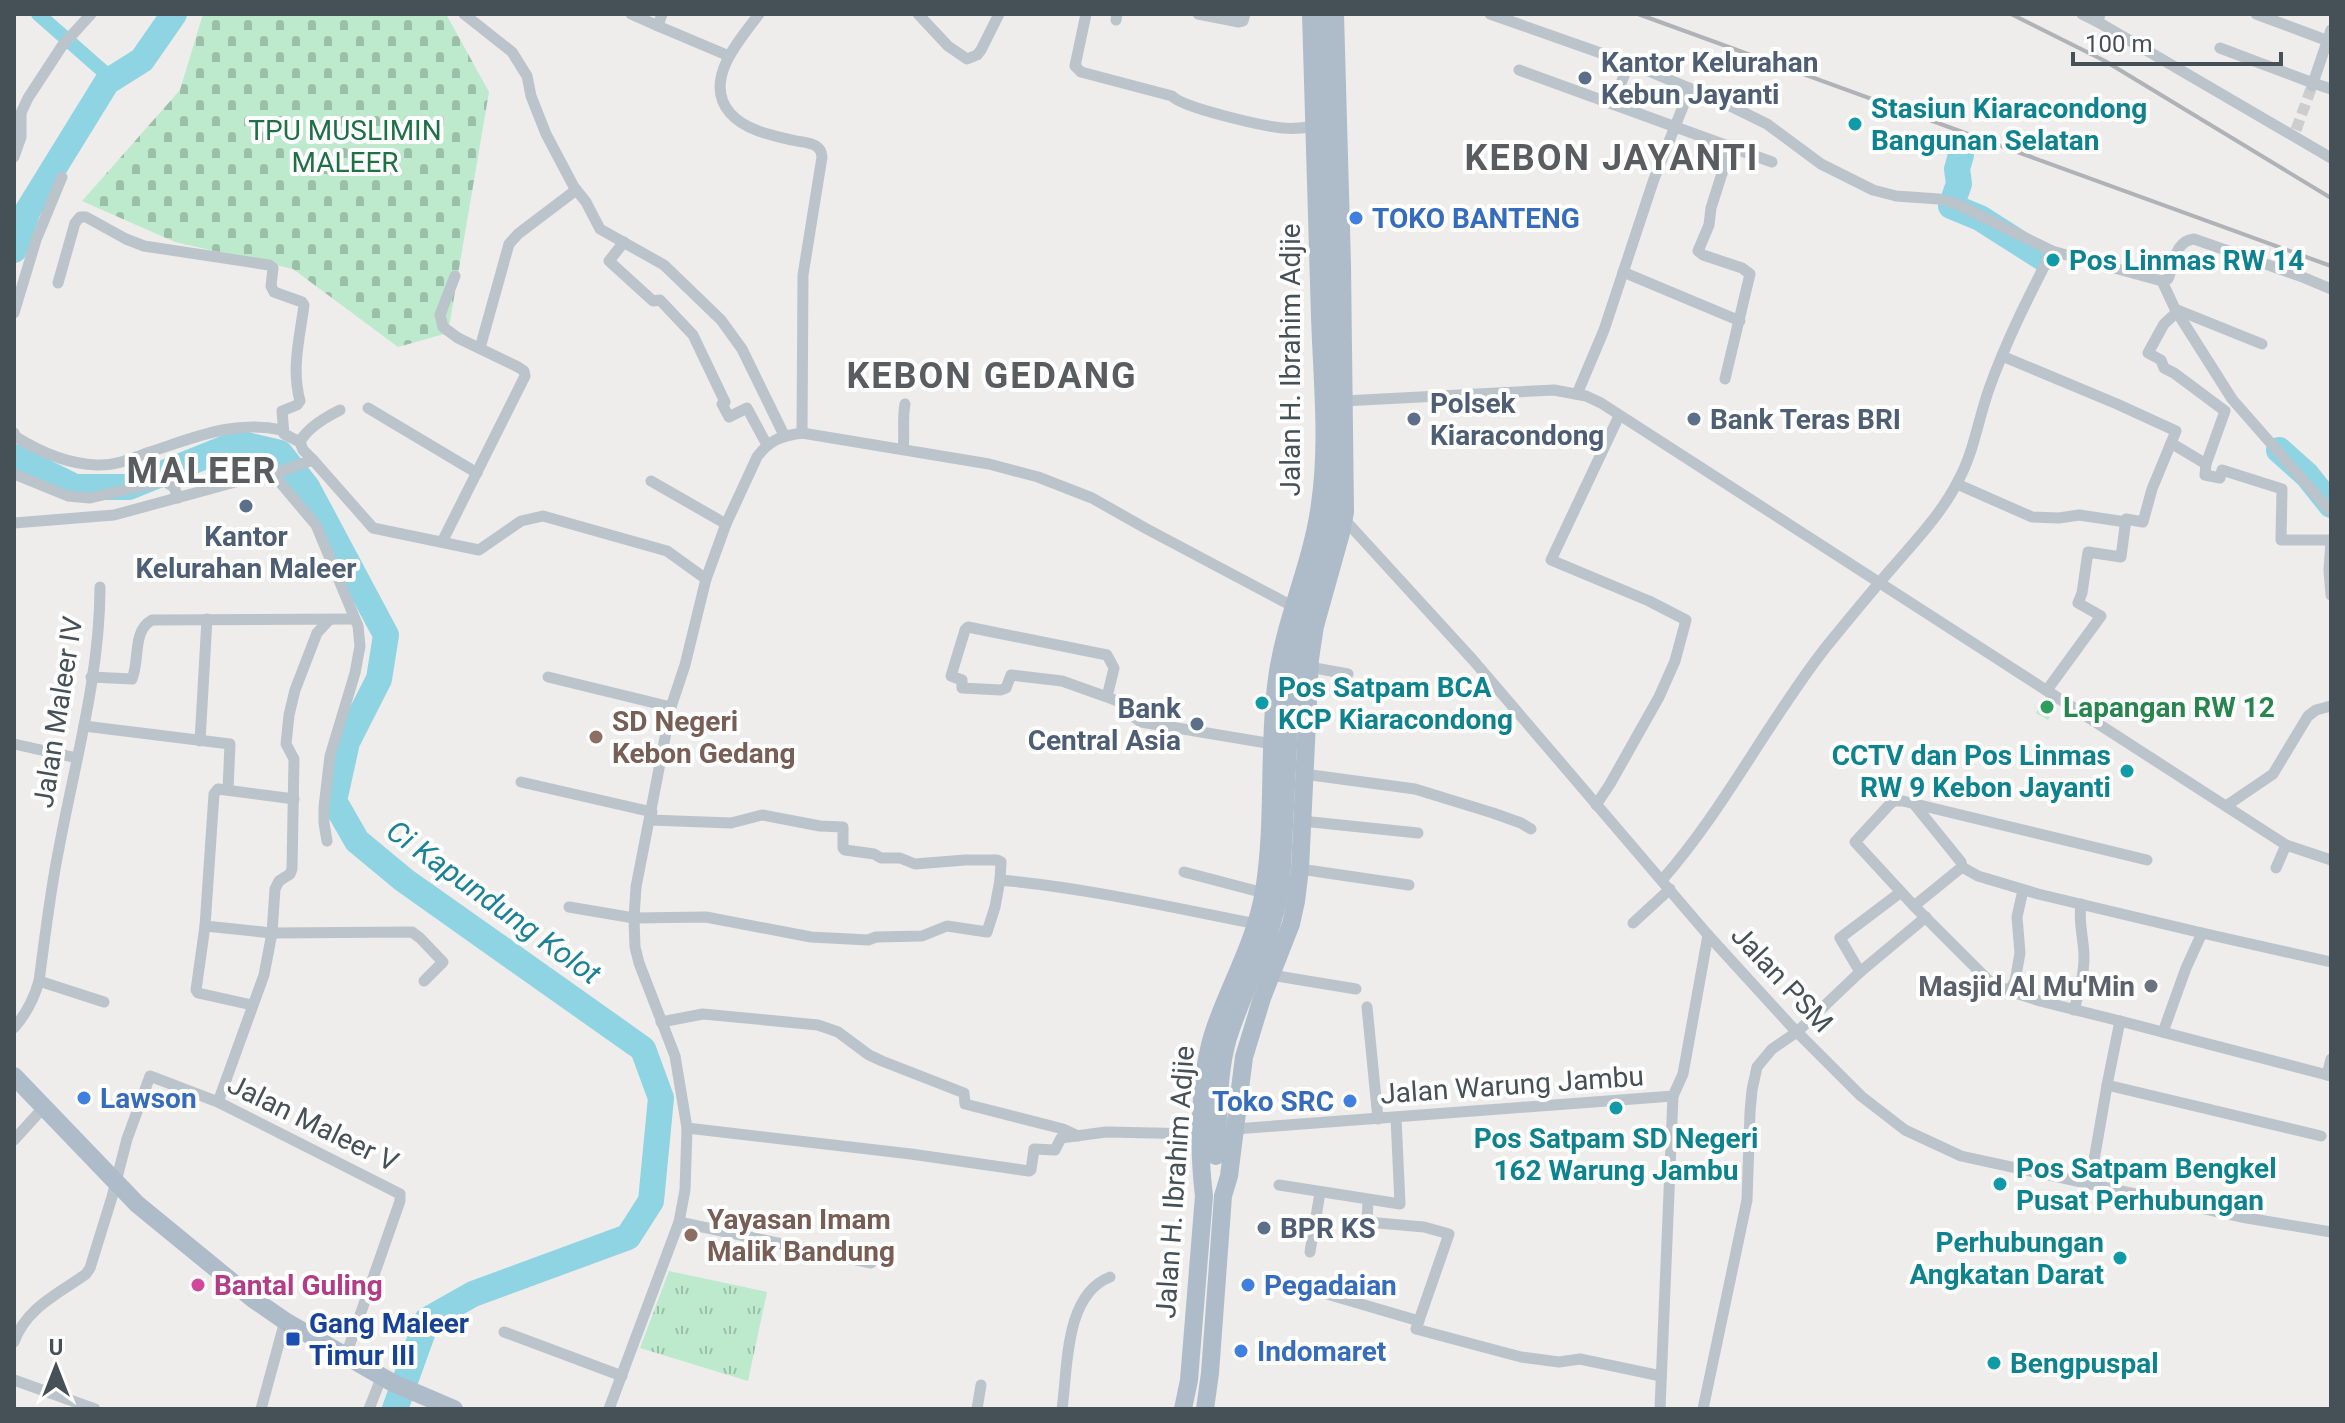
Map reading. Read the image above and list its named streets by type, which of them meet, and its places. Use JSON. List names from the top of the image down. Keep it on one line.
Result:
{"streets":{"main road":["Jalan H. Ibrahim Adjie"],"street":["Jalan Maleer IV","Jalan PSM","Jalan Warung Jambu","Jalan Maleer V"]},"crossings":[["Jalan H. Ibrahim Adjie","Jalan PSM"],["Jalan H. Ibrahim Adjie","Jalan Warung Jambu"]],"districts":["KEBON JAYANTI","KEBON GEDANG","MALEER"],"water":["Ci Kapundung Kolot"],"parks":["TPU MUSLIMIN MALEER"],"places":{"other":["Kantor Kelurahan Kebun Jayanti","Stasiun Kiaracondong Bangunan Selatan","TOKO BANTENG","Pos Linmas RW 14","Polsek Kiaracondong","Bank Teras BRI","Kantor Kelurahan Maleer","Pos Satpam BCA KCP Kiaracondong","Lapangan RW 12","Bank Central Asia","SD Negeri Kebon Gedang","CCTV dan Pos Linmas RW 9 Kebon Jayanti","Masjid Al Mu'Min","Lawson","Toko SRC","Pos Satpam SD Negeri 162 Warung Jambu","Pos Satpam Bengkel Pusat Perhubungan","BPR KS","Yayasan Imam Malik Bandung","Perhubungan Angkatan Darat","Bantal Guling","Pegadaian","Indomaret","Bengpuspal"],"transit":["Gang Maleer Timur III"]},"scale_bar":"100 m","north":"top"}
